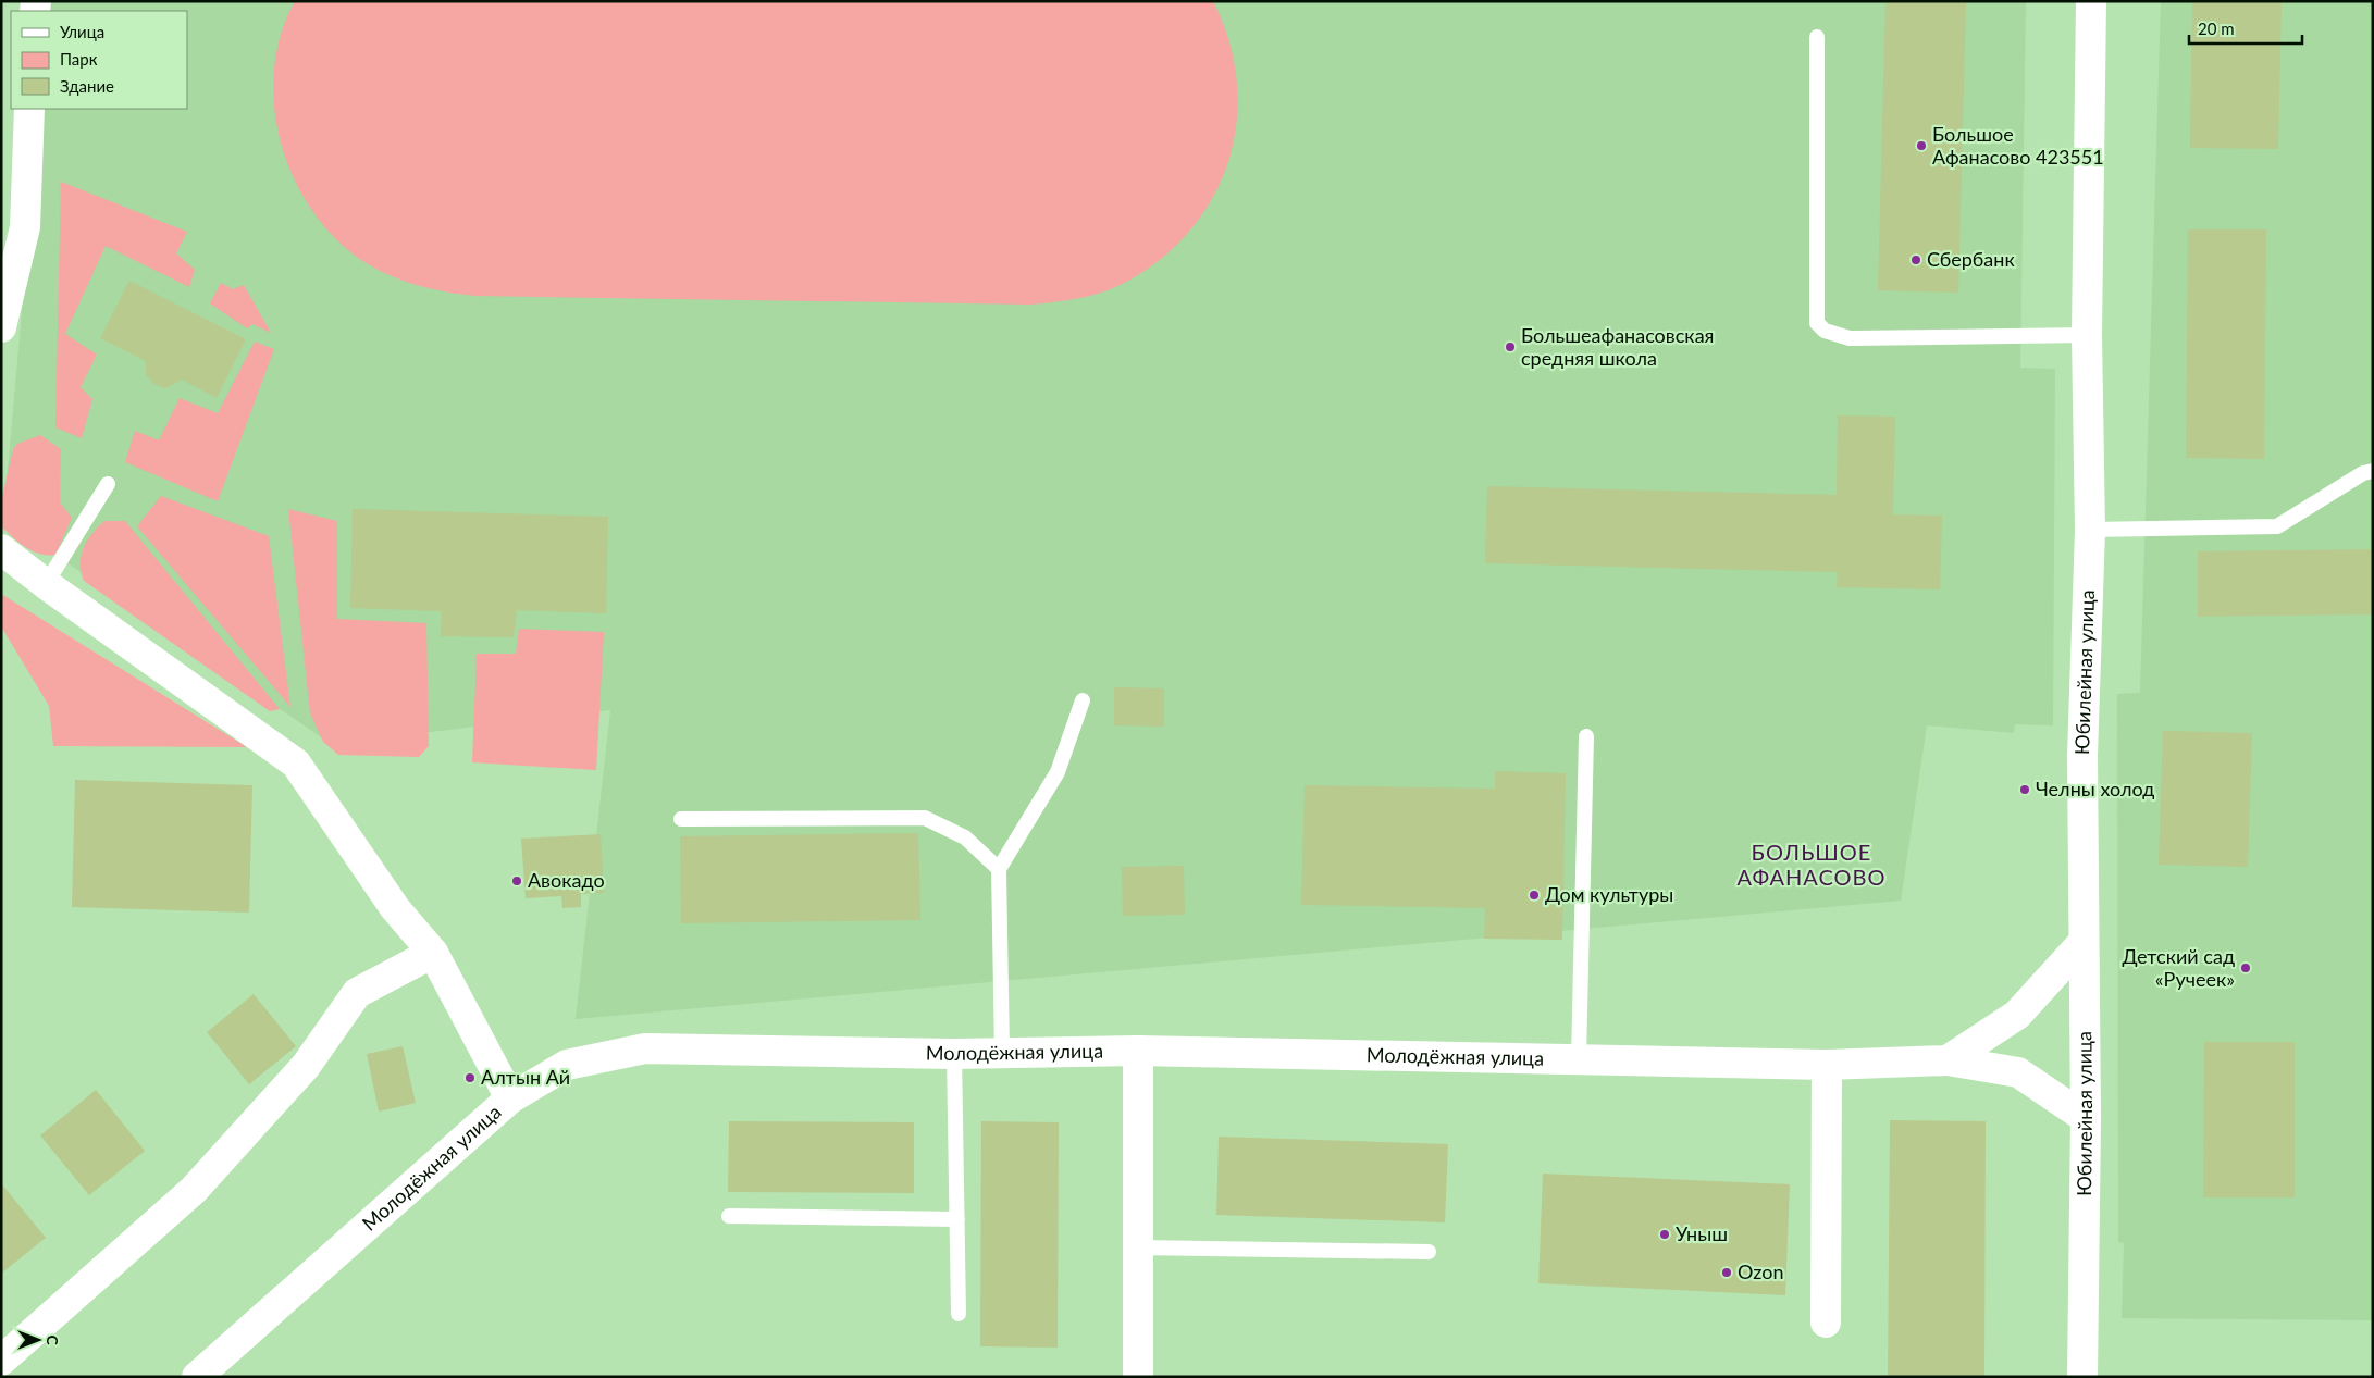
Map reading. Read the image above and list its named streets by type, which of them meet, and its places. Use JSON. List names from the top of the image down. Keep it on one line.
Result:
{"streets":{"street":["Юбилейная улица","Молодёжная улица"]},"crossings":[["Юбилейная улица","Молодёжная улица"]],"districts":["БОЛЬШОЕ АФАНАСОВО"],"places":["Большое Афанасово 423551","Сбербанк","Большеафанасовская средняя школа","Челны холод","Авокадо","Дом культуры","Детский сад «Ручеек»","Алтын Ай","Уныш","Ozon"],"legend":["Улица","Парк","Здание"],"scale_bar":"20 m","north":"right"}
